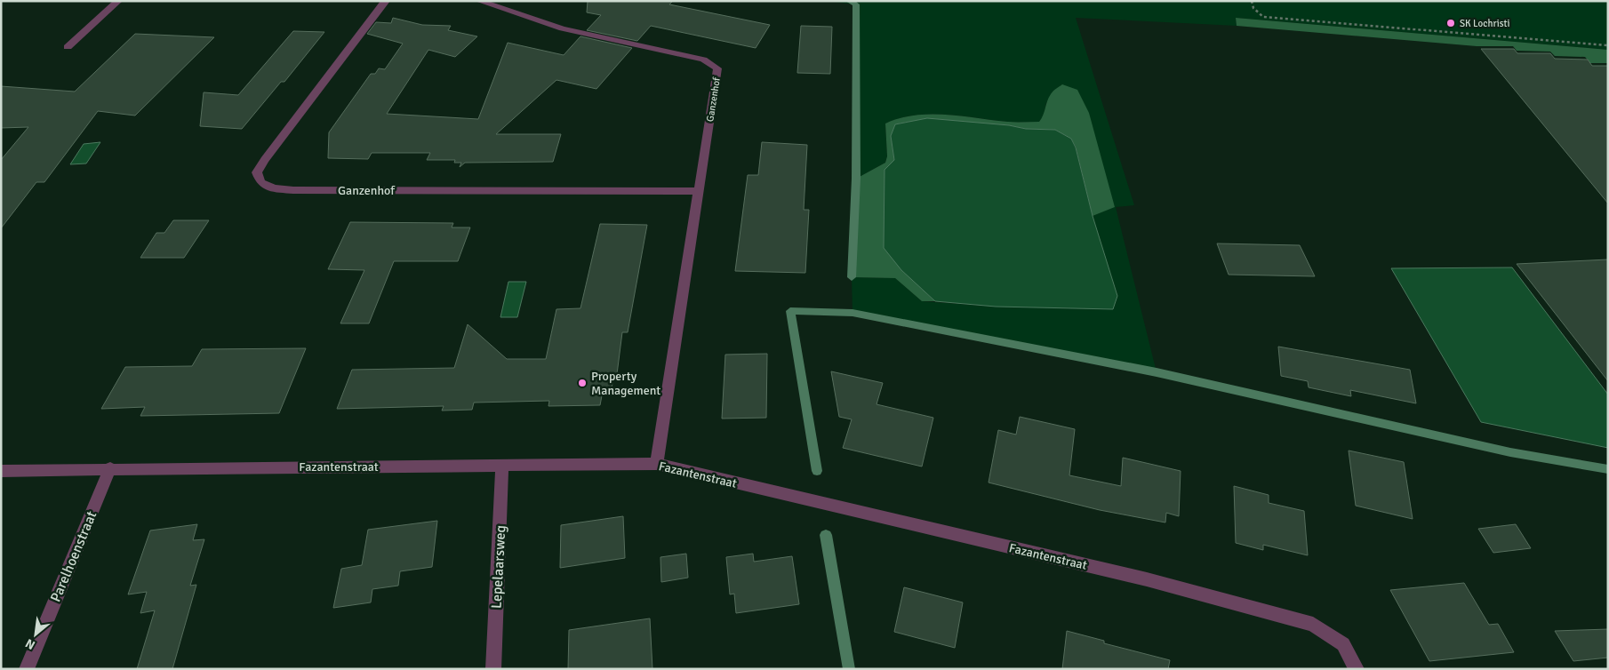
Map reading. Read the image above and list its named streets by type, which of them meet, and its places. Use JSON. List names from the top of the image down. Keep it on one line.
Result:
{"streets":{"street":["Ganzenhof","Fazantenstraat","Parelhoenstraat","Lepelaarsweg"]},"crossings":[["Ganzenhof","Fazantenstraat"],["Fazantenstraat","Parelhoenstraat"],["Fazantenstraat","Lepelaarsweg"]],"places":["SK Lochristi","Property Management"],"north":"bottom left"}
